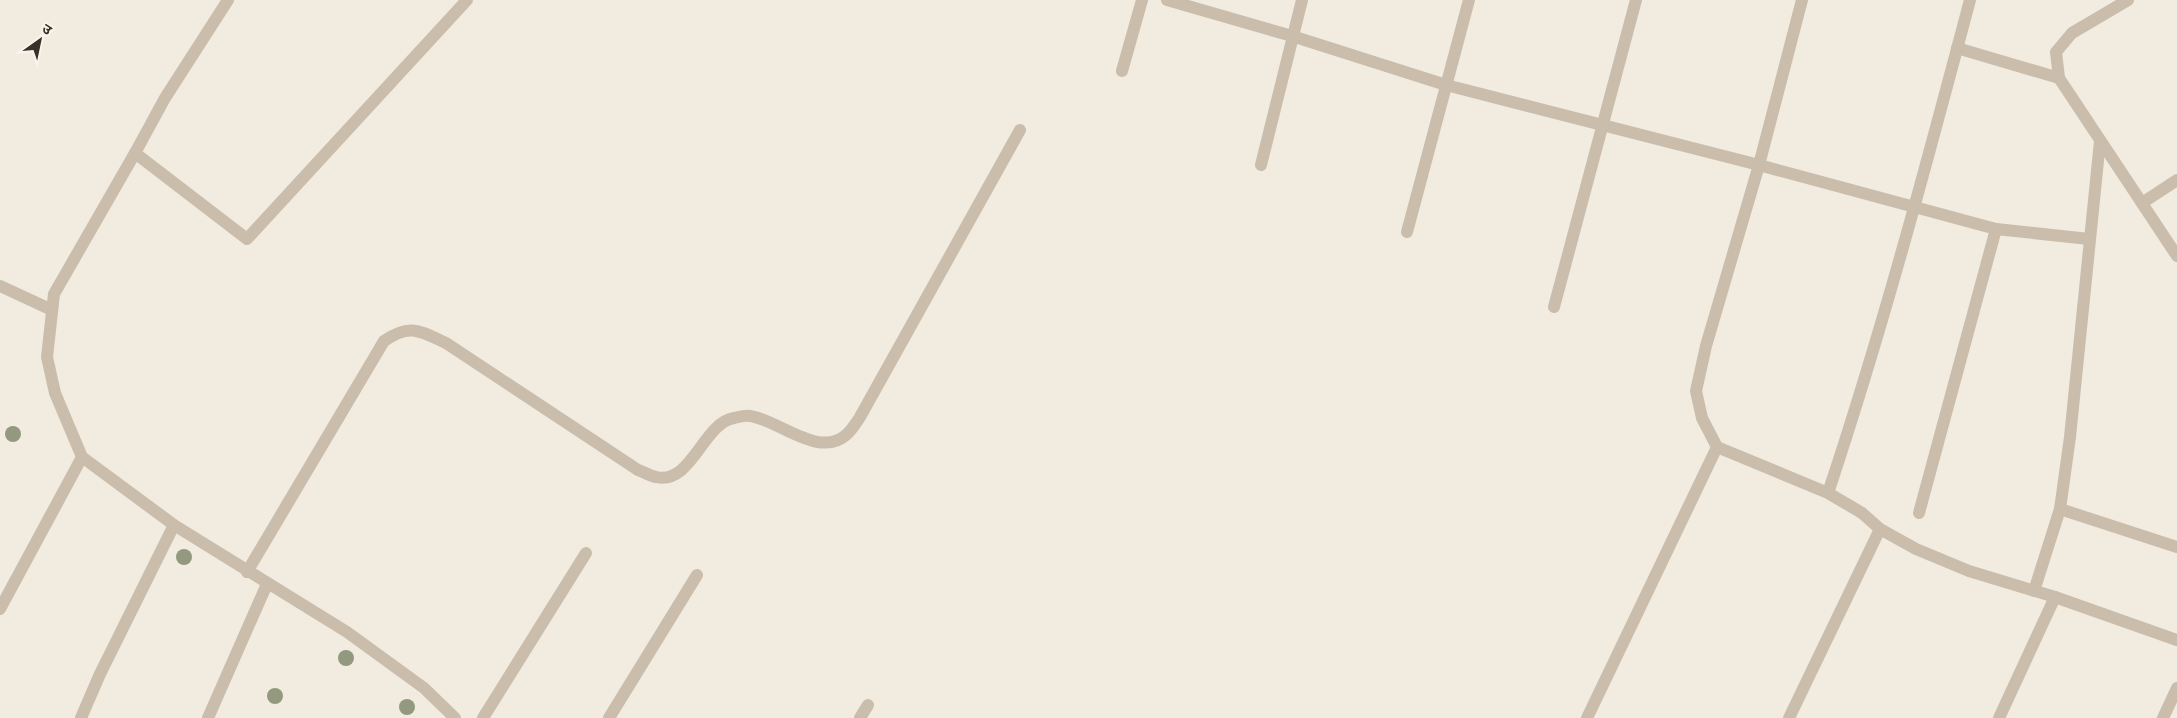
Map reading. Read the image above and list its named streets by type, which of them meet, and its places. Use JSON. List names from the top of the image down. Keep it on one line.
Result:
{"north":"top right"}
